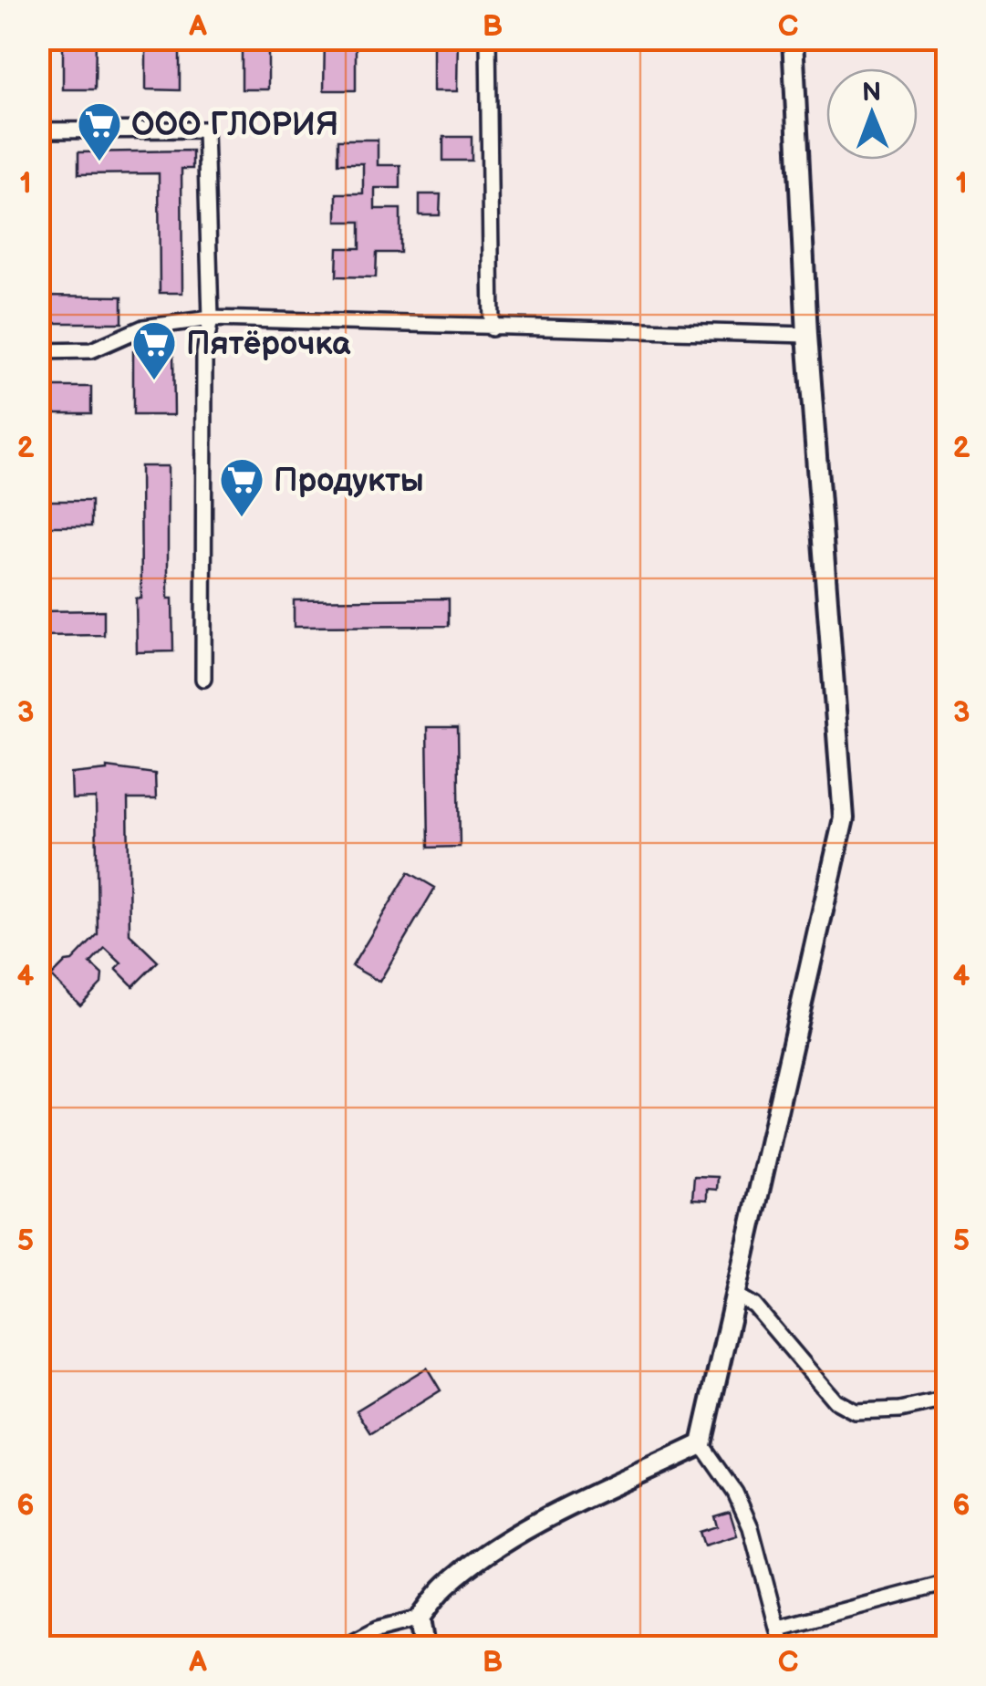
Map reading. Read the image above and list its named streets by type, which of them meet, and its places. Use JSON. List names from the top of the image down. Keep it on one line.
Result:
{"places":{"supermarket":["ООО ГЛОРИЯ","Пятёрочка","Продукты"]},"north":"top","grid":{"columns":["A","B","C"],"rows":["1","2","3","4","5","6"]}}
